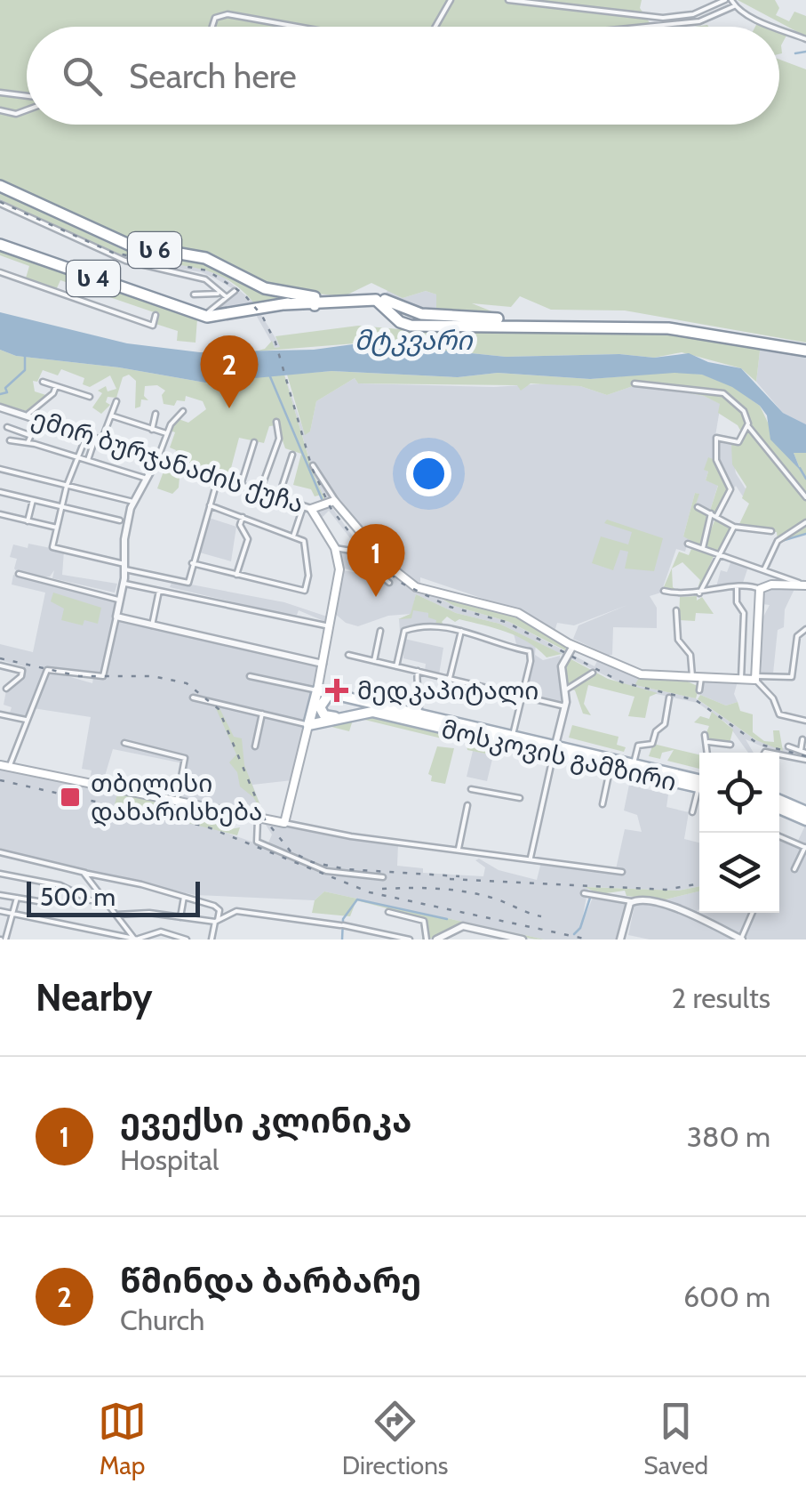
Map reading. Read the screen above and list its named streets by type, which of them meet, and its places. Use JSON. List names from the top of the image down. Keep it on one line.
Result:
{"streets":{"highway":["ს 6","ს 4"],"main road":["ემირ ბურჯანაძის ქუჩა","მოსკოვის გამზირი"]},"crossings":[["ს 6","ს 4"]],"water":["მტკვარი"],"places":{"health":["მედკაპიტალი"],"transit":["თბილისი დახარისხება"]},"scale_bar":"500 m","page":{"search":"Search here","pins":["2","1"],"scale":"500 m","heading":["Nearby","2 results"],"list":[{"mark":"1","name":"ევექსი კლინიკა","note":"Hospital","value":"380 m"},{"mark":"2","name":"წმინდა ბარბარე","note":"Church","value":"600 m"}],"nav":["Map","Directions","Saved"]}}
